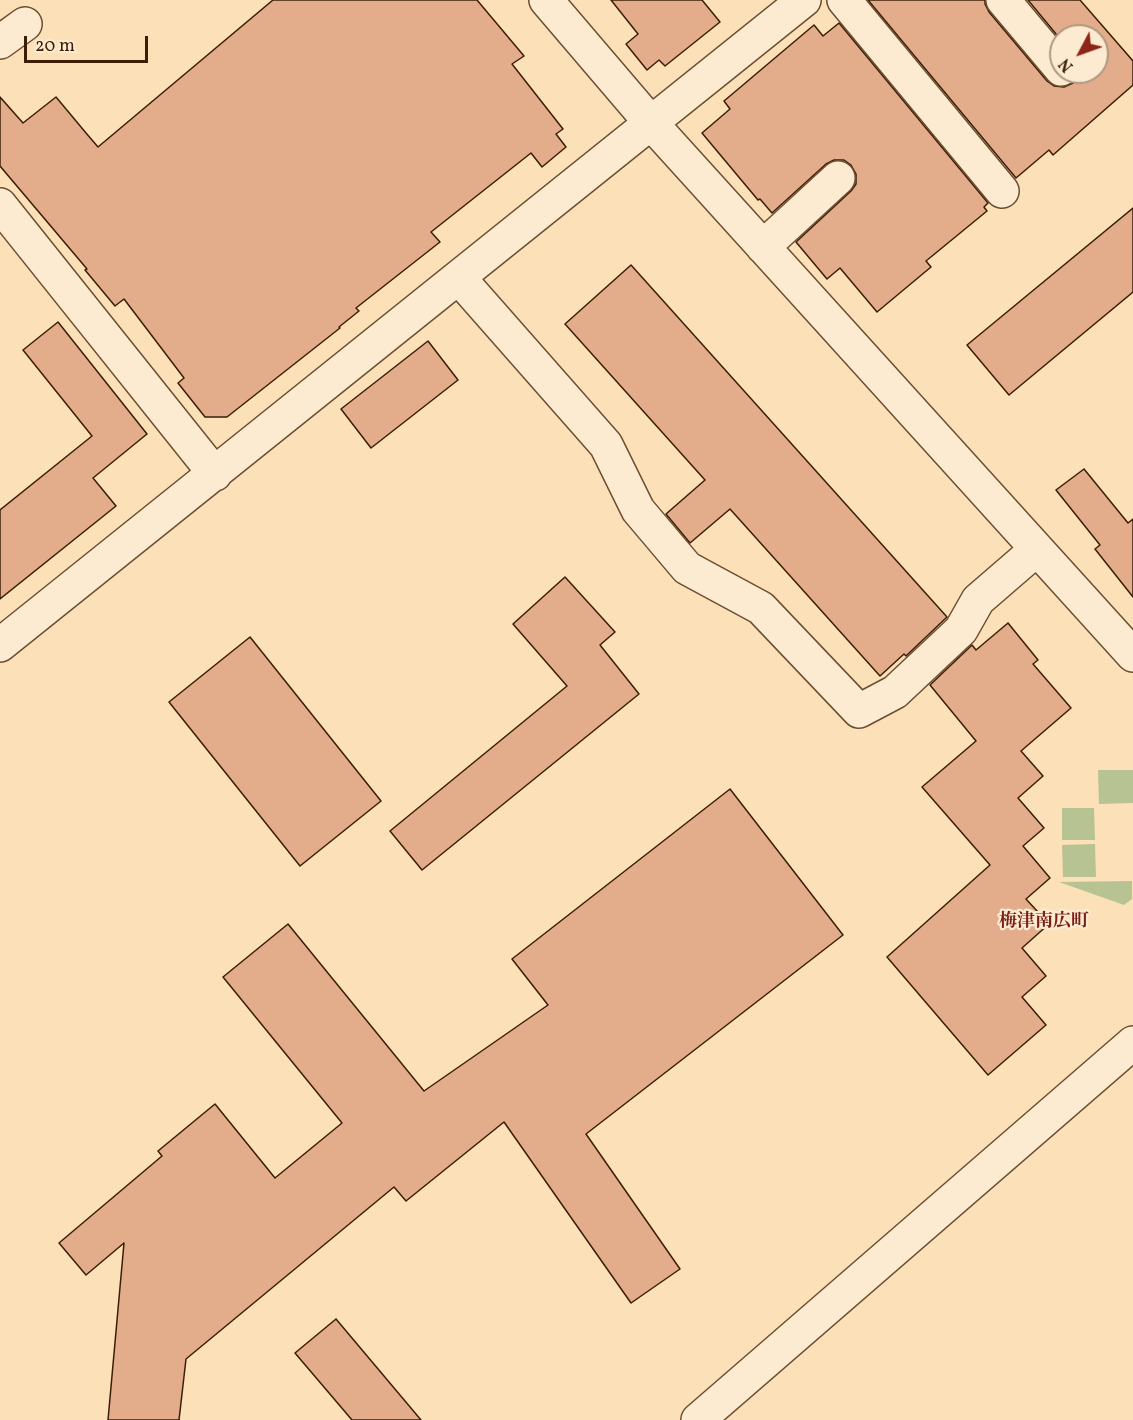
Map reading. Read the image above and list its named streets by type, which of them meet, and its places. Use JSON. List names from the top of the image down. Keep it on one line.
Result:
{"districts":["梅津南広町"],"scale_bar":"20 m","north":"bottom left"}
